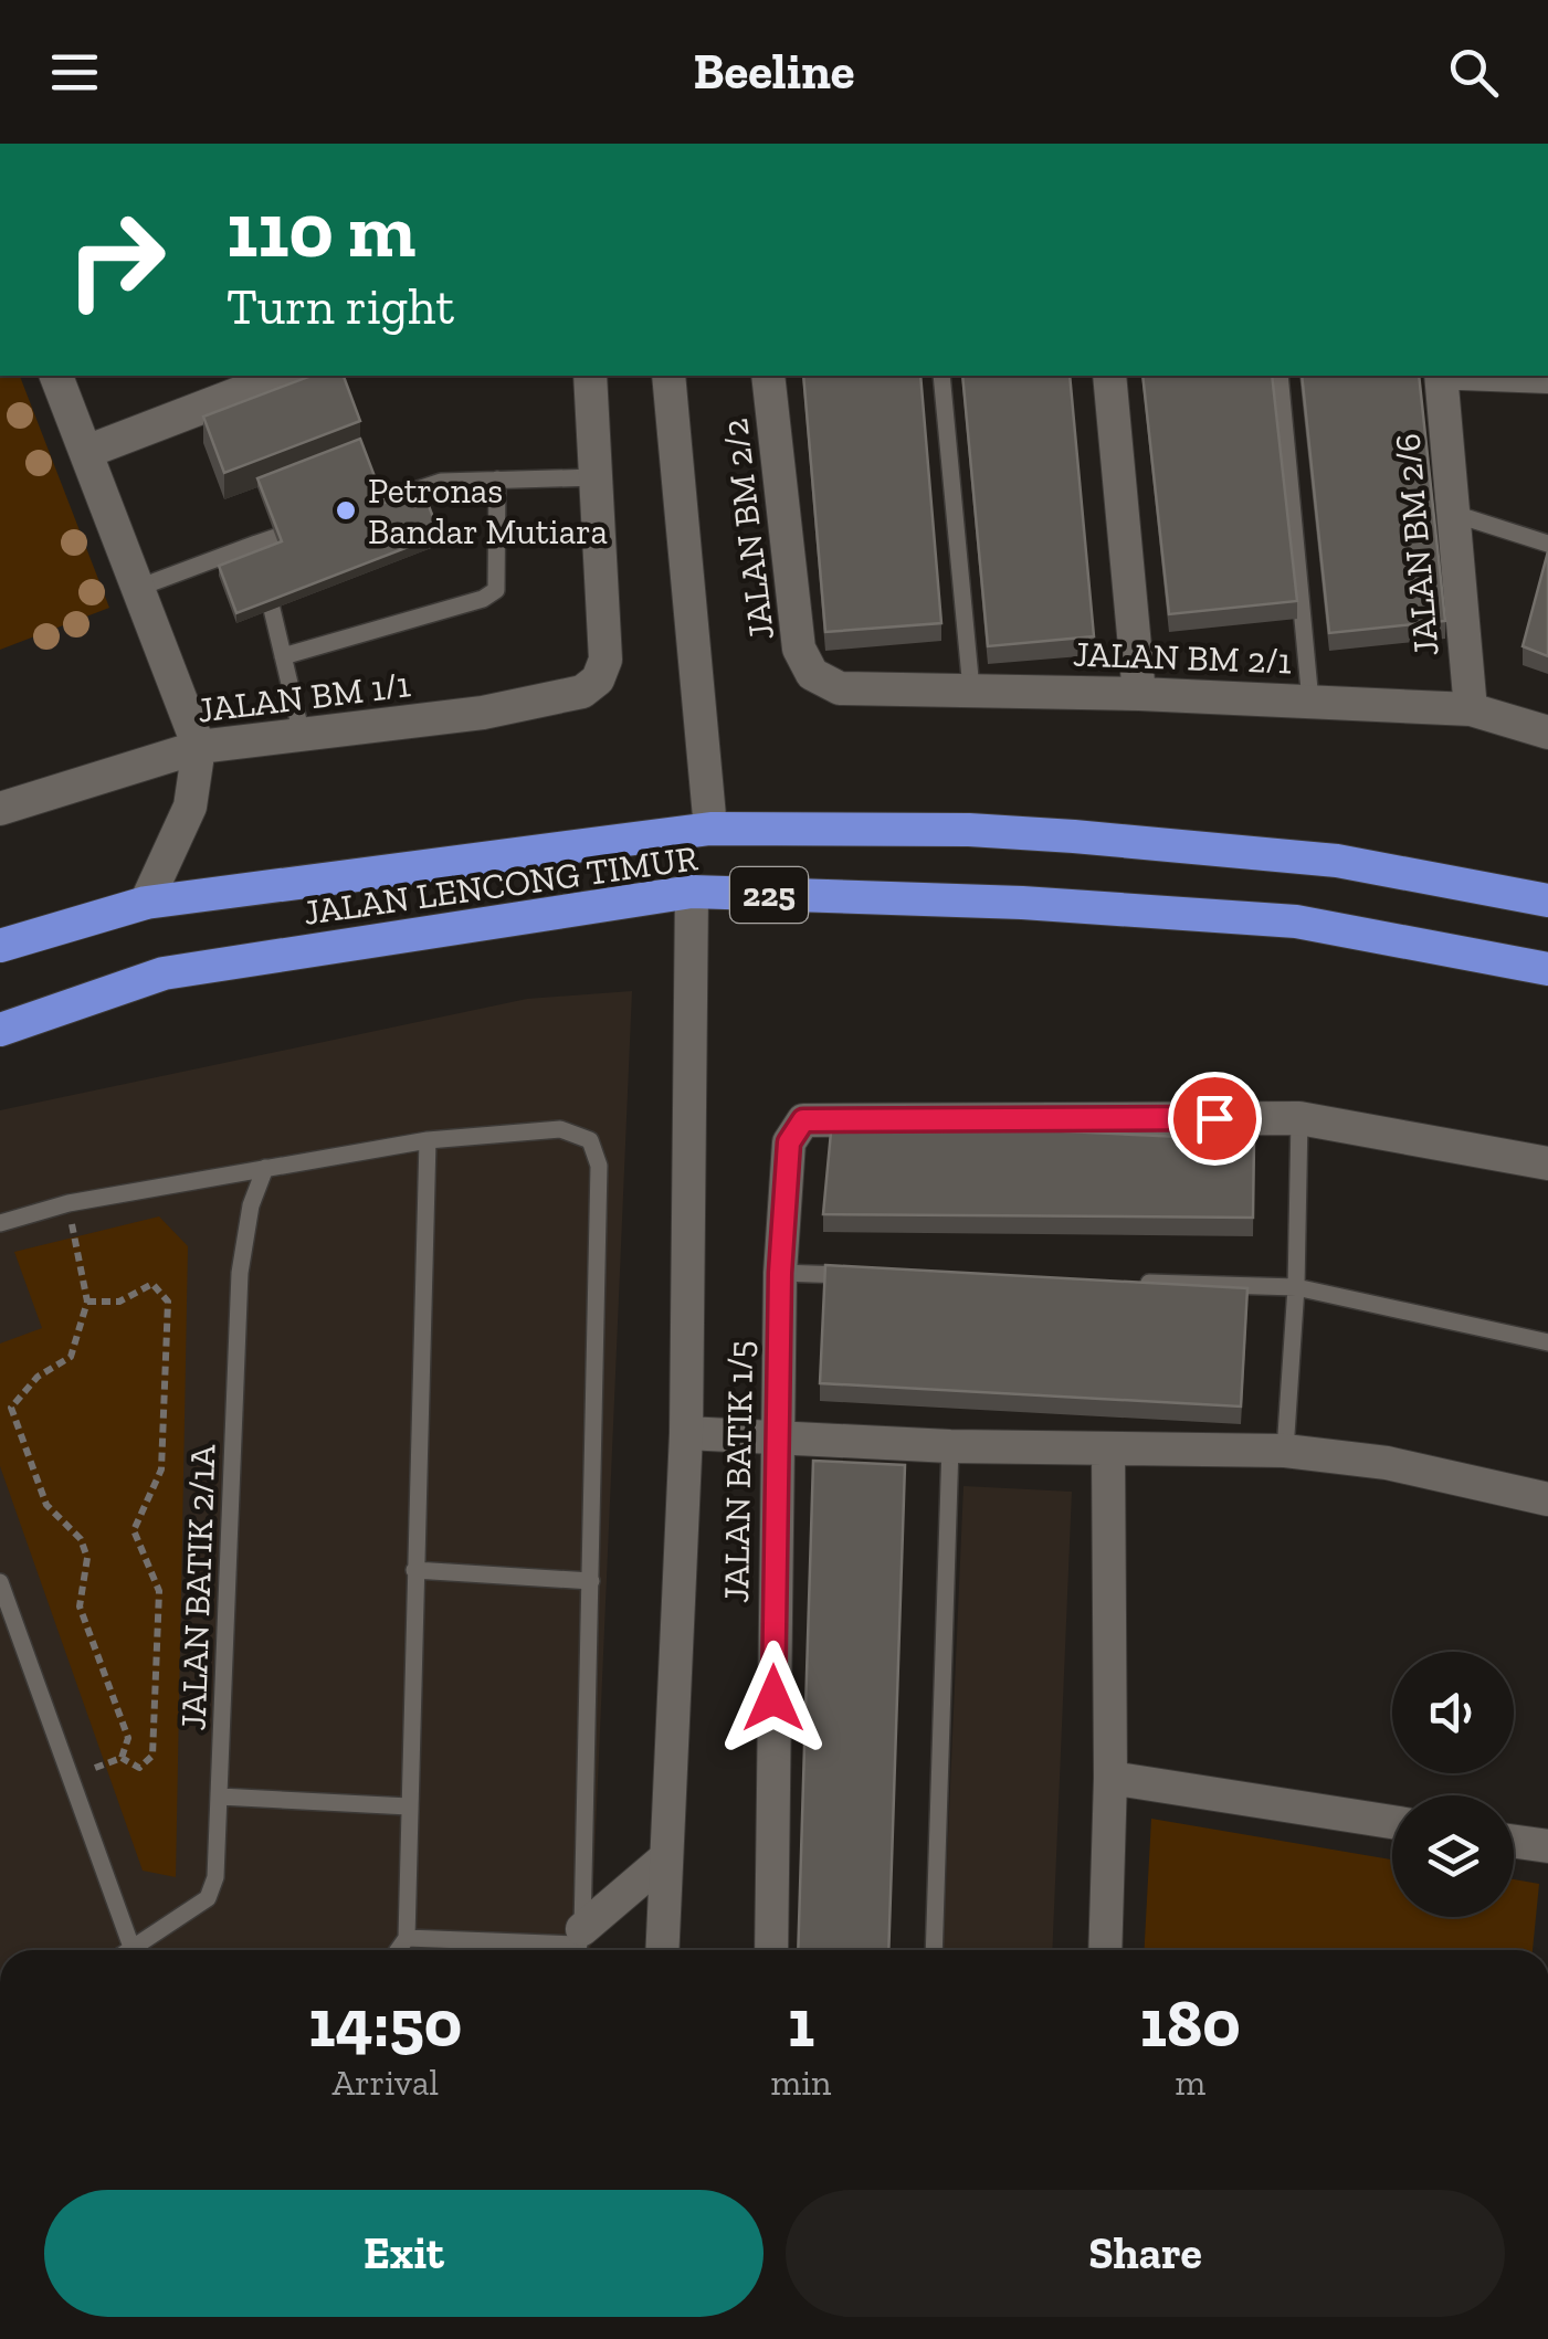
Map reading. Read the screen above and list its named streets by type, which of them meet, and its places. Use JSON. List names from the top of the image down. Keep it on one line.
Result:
{"streets":{"highway":["JALAN LENCONG TIMUR","225"],"street":["JALAN BM 2/2","JALAN BM 2/6","JALAN BM 2/1","JALAN BM 1/1","JALAN BATIK 1/5"],"lane":["JALAN BATIK 2/1A"]},"crossings":[["JALAN BM 2/2","JALAN BM 2/1"],["JALAN BM 2/6","JALAN BM 2/1"]],"places":["Petronas Bandar Mutiara"],"page":{"header":"Beeline","turn":["110 m","Turn right"],"eta":["14:50","Arrival","1","min","180","m"],"buttons":["Exit","Share"]}}
